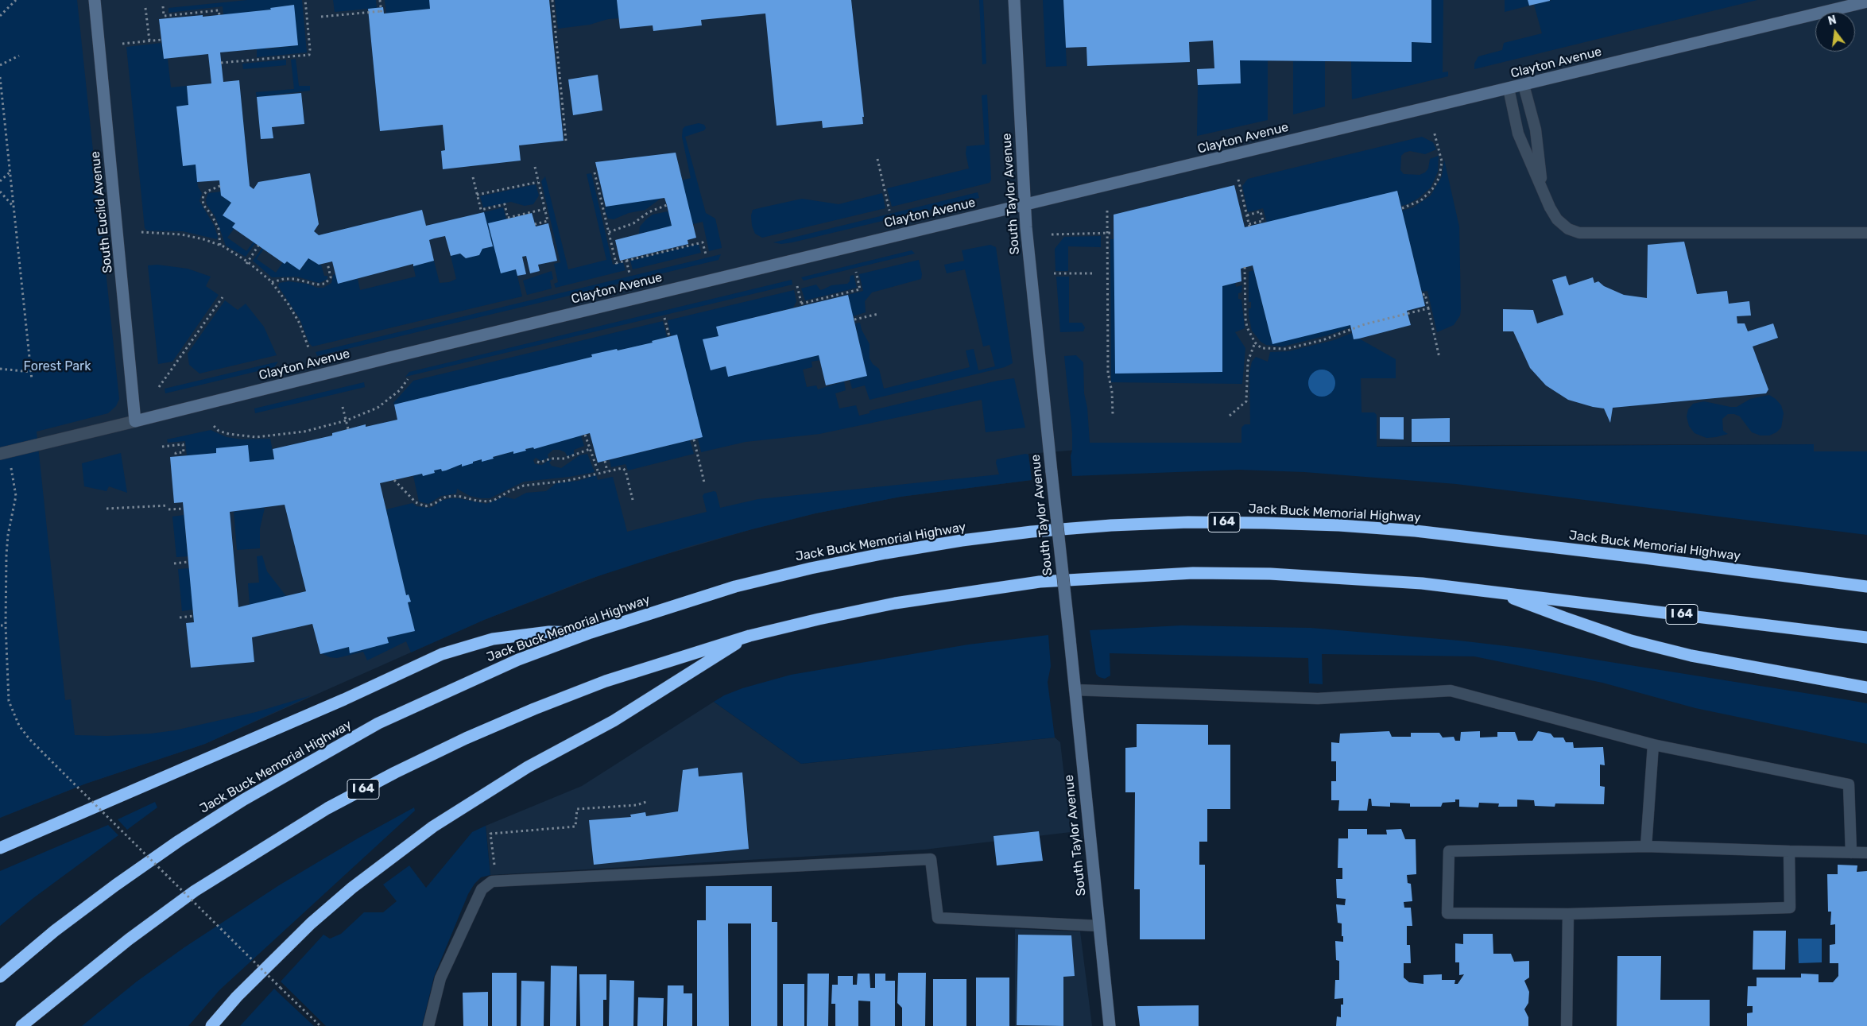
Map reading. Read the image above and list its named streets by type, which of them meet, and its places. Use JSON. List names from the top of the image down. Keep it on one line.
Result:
{"streets":{"highway":["Jack Buck Memorial Highway","I 64"],"street":["Clayton Avenue","South Taylor Avenue","South Euclid Avenue"]},"crossings":[["Clayton Avenue","South Taylor Avenue"],["Clayton Avenue","South Euclid Avenue"]],"parks":["Forest Park"],"north":"top"}
